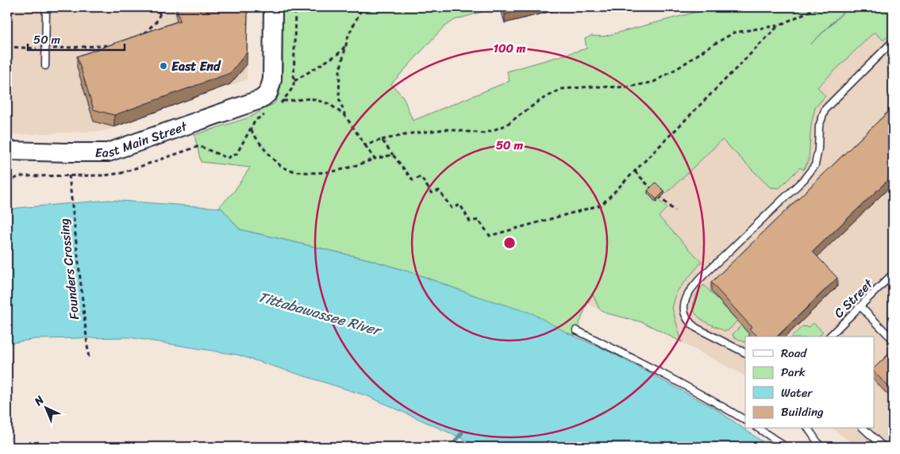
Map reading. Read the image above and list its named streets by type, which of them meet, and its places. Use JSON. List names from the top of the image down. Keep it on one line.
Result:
{"streets":{"street":["East Main Street"],"lane":["C Street"],"path":["Founders Crossing"]},"water":["Tittabawassee River"],"places":["East End"],"legend":["Road","Park","Water","Building"],"scale_bar":"50 m","north":"top left","rings":["100 m","50 m"]}
